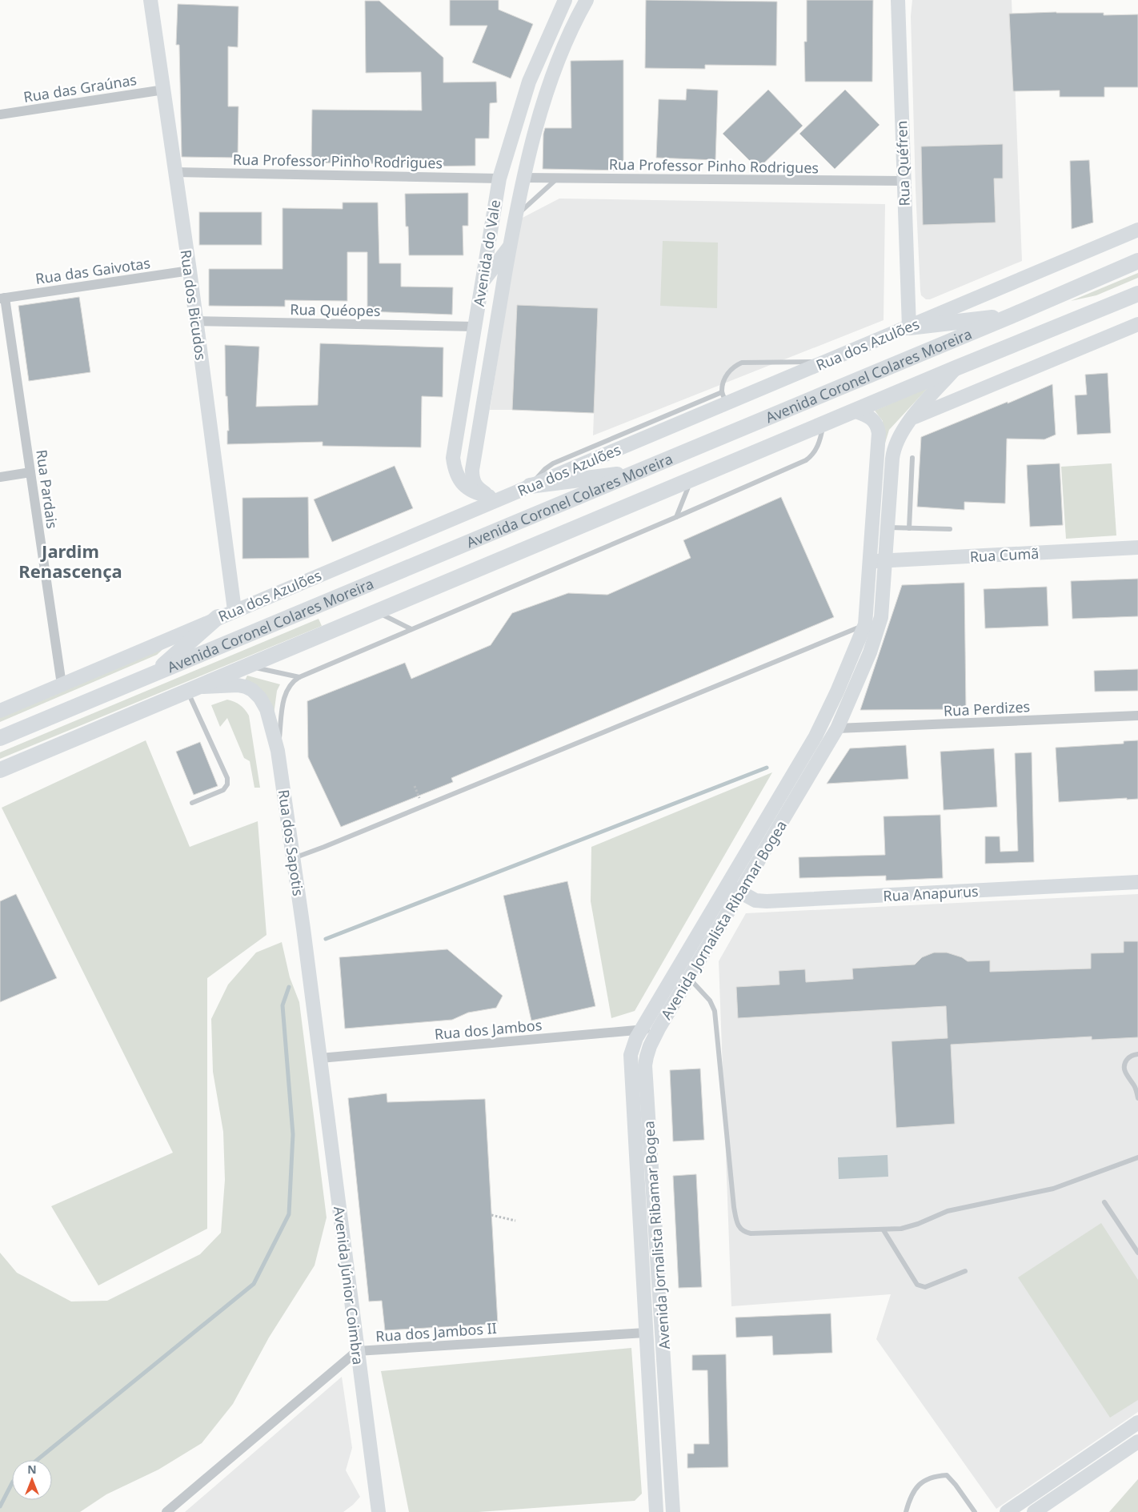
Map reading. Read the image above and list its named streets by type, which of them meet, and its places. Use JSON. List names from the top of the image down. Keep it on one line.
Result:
{"streets":{"main road":["Rua Quéfren","Avenida do Vale","Rua dos Bicudos","Rua dos Azulões","Avenida Coronel Colares Moreira","Rua Cumã","Rua dos Sapotis","Rua Anapurus","Avenida Jornalista Ribamar Bogea","Avenida Júnior Coimbra"],"street":["Rua das Graúnas","Rua Professor Pinho Rodrigues","Rua das Gaivotas","Rua Quéopes","Rua Pardais","Rua Perdizes","Rua dos Jambos","Rua dos Jambos II"]},"crossings":[["Rua das Graúnas","Rua dos Bicudos"],["Rua Professor Pinho Rodrigues","Rua Quéfren"],["Rua Professor Pinho Rodrigues","Avenida do Vale"],["Rua Professor Pinho Rodrigues","Rua dos Bicudos"],["Rua Quéfren","Rua dos Azulões"],["Avenida do Vale","Rua Quéopes"],["Avenida do Vale","Rua dos Azulões"],["Rua das Gaivotas","Rua dos Bicudos"],["Rua das Gaivotas","Rua Pardais"],["Rua dos Bicudos","Rua Quéopes"],["Rua dos Bicudos","Rua dos Azulões"],["Rua dos Azulões","Rua Pardais"],["Avenida Coronel Colares Moreira","Rua dos Sapotis"],["Avenida Coronel Colares Moreira","Avenida Jornalista Ribamar Bogea"],["Rua Cumã","Avenida Jornalista Ribamar Bogea"],["Rua Perdizes","Avenida Jornalista Ribamar Bogea"],["Rua dos Sapotis","Rua dos Jambos"],["Rua dos Sapotis","Avenida Júnior Coimbra"],["Rua Anapurus","Avenida Jornalista Ribamar Bogea"],["Avenida Jornalista Ribamar Bogea","Rua dos Jambos"],["Avenida Jornalista Ribamar Bogea","Rua dos Jambos II"],["Rua dos Jambos","Avenida Júnior Coimbra"],["Avenida Júnior Coimbra","Rua dos Jambos II"]],"districts":["Jardim Renascença"],"north":"top"}
